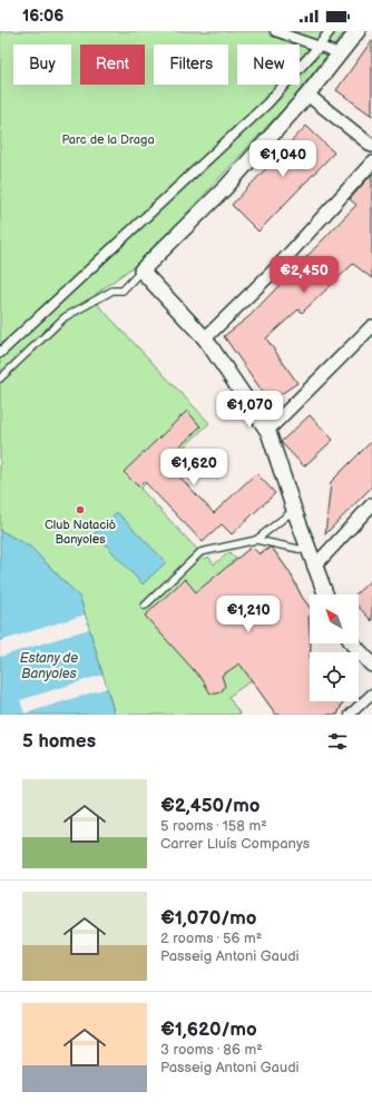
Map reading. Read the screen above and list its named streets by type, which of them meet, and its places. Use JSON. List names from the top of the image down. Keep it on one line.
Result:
{"water":["Estany de Banyoles"],"parks":["Parc de la Draga"],"places":["Club Natació Banyoles"],"north":"top left","page":{"status":"16:06","chip":["Buy","Rent","Filters","New"],"price":["€1,040","€2,450","€1,070","€1,620","€1,210"],"heading":"5 homes","list":[{"name":"€2,450/mo","note":"5 rooms · 158 m² · Carrer Lluís Companys"},{"name":"€1,070/mo","note":"2 rooms · 56 m² · Passeig Antoni Gaudi"},{"name":"€1,620/mo","note":"3 rooms · 86 m² · Passeig Antoni Gaudi"}]}}
